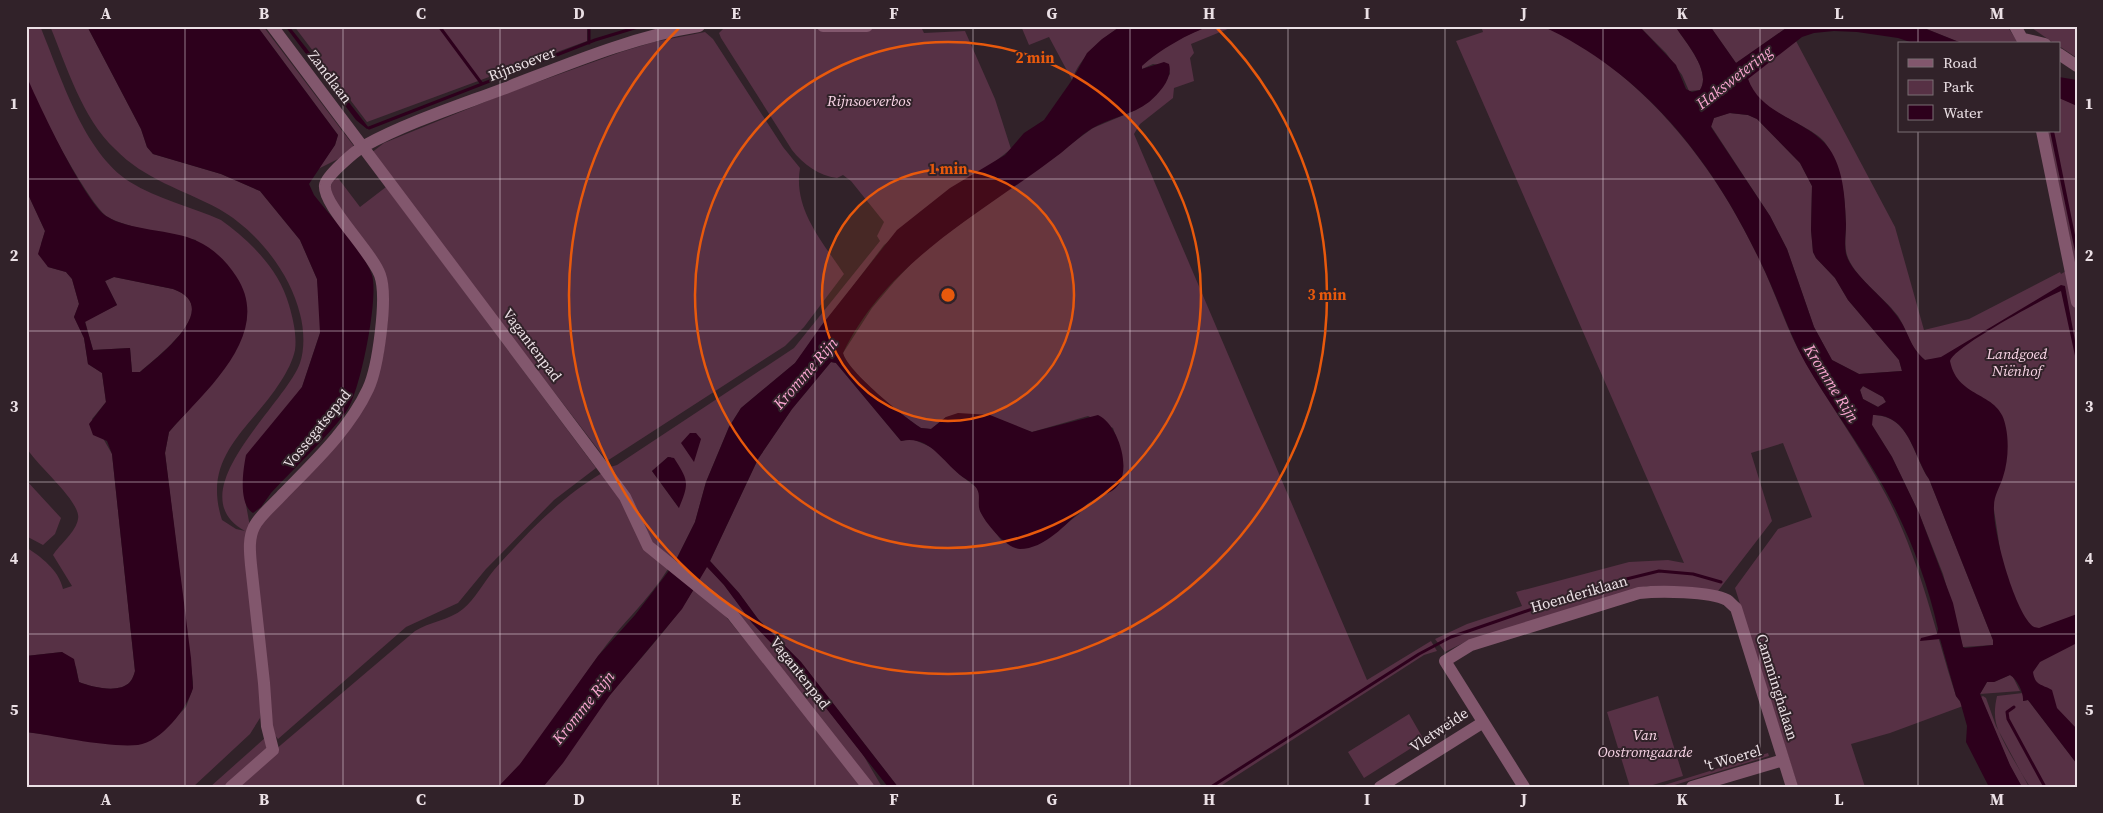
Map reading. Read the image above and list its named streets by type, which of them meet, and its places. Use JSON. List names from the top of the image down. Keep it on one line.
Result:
{"streets":{"street":["Rijnsoever","Zandlaan","Vagantenpad","Vossegatsepad","Hoenderiklaan","Camminghalaan","Vletweide","'t Woerel"]},"crossings":[["Rijnsoever","Zandlaan"],["Rijnsoever","Vagantenpad"],["Rijnsoever","Vossegatsepad"],["Zandlaan","Vagantenpad"],["Zandlaan","Vossegatsepad"],["Vagantenpad","Vossegatsepad"],["Hoenderiklaan","Camminghalaan"],["Hoenderiklaan","Vletweide"],["Camminghalaan","'t Woerel"]],"water":["Hakswetering","Kromme Rijn"],"parks":["Rijnsoeverbos","Landgoed Niënhof","Van Oostromgaarde"],"legend":["Road","Park","Water"],"grid":{"columns":["A","B","C","D","E","F","G","H","I","J","K","L","M"],"rows":["1","2","3","4","5"]},"rings":["2 min","1 min","3 min"]}
